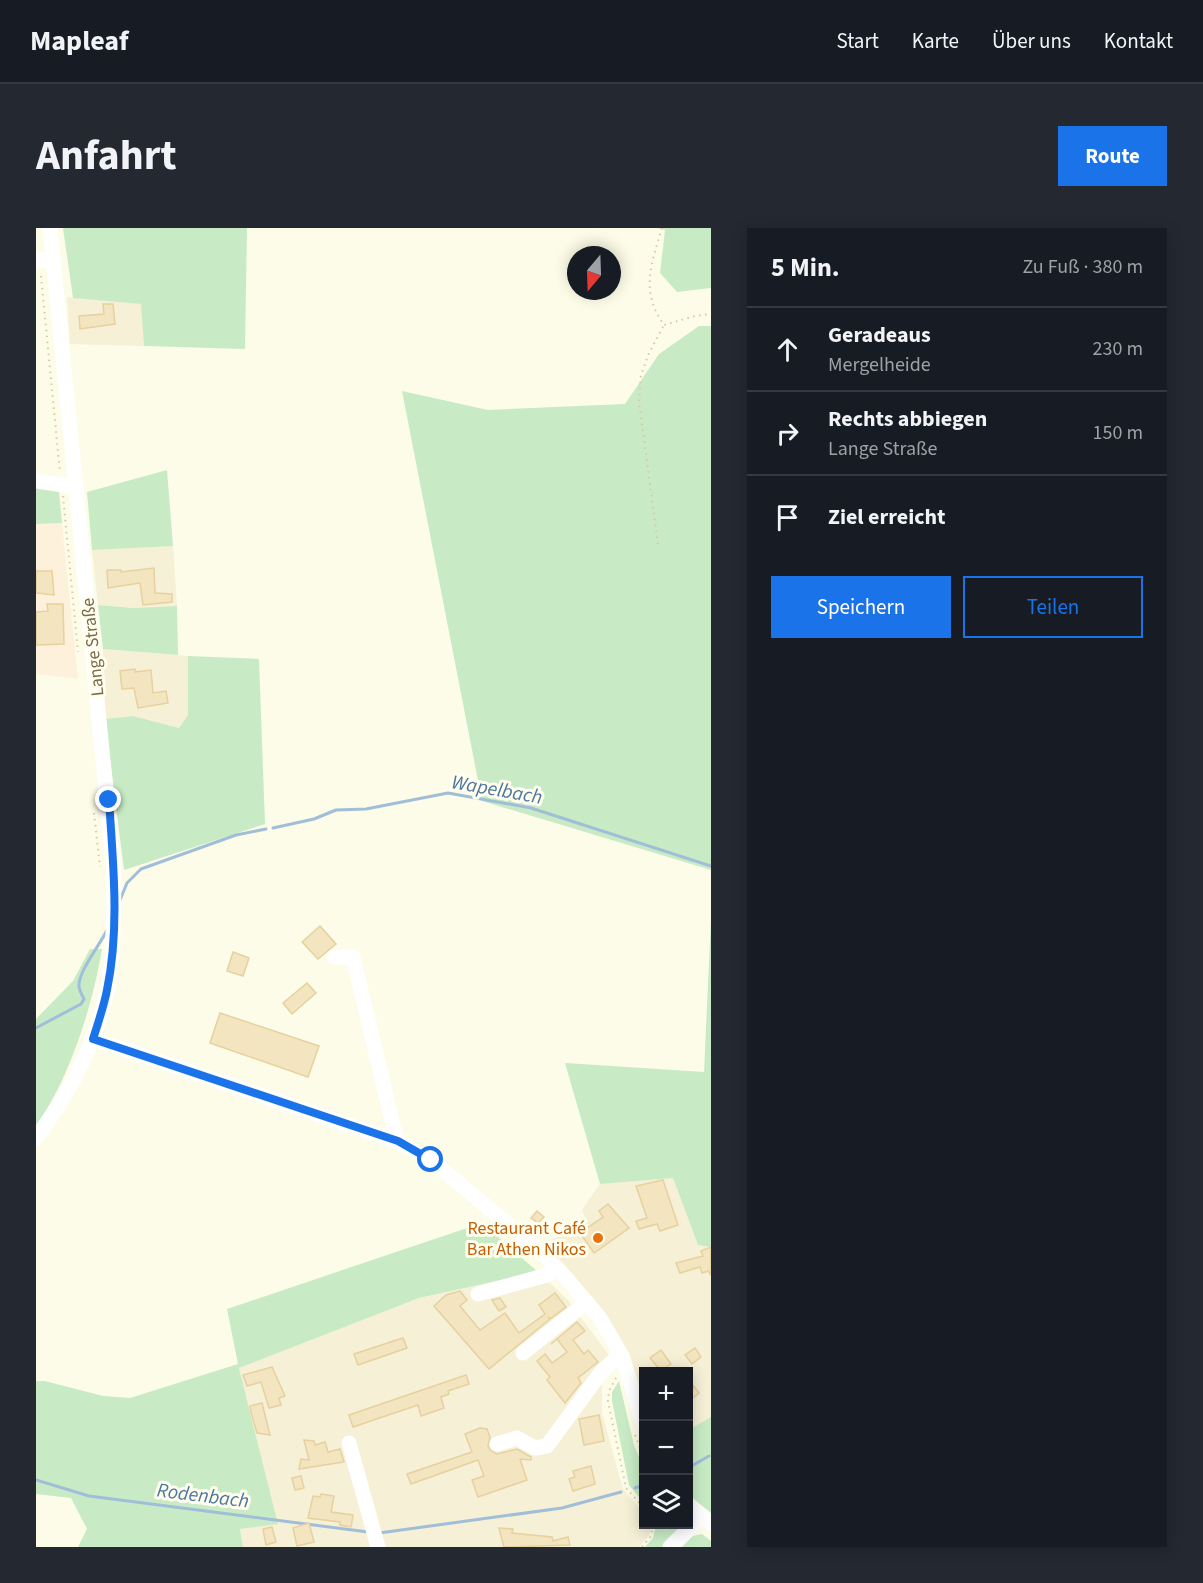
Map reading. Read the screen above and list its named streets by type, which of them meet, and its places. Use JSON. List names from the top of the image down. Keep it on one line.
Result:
{"streets":{"street":["Lange Straße"]},"water":["Wapelbach","Rodenbach"],"places":["Restaurant Café Bar Athen Nikos"],"north":"bottom","page":{"header":"Mapleaf","nav":["Start","Karte","Über uns","Kontakt"],"title":"Anfahrt","buttons":["Route",["Speichern","Teilen"]],"heading":["5 Min.","Zu Fuß · 380 m"],"list":[["Geradeaus","Mergelheide","230 m"],["Rechts abbiegen","Lange Straße","150 m"],"Ziel erreicht"],"map_buttons":["+","−"]}}
